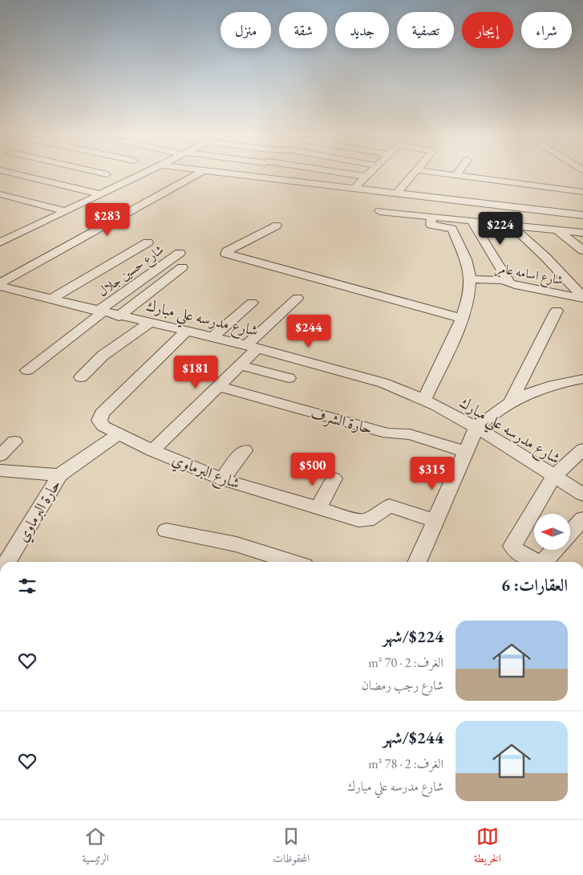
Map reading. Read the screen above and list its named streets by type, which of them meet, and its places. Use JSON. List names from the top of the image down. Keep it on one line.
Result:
{"streets":{"street":["شارع حسين جلال","شارع اسامه عامر","شارع مدرسه علي مبارك","حارة الشرف","شارع البرماوي","حارة البرماوي"]},"crossings":[["شارع حسين جلال","شارع مدرسه علي مبارك"],["شارع مدرسه علي مبارك","شارع البرماوي"],["شارع البرماوي","حارة البرماوي"]],"north":"left","page":{"chip":["شراء","إيجار","تصفية","جديد","شقة","منزل"],"price":["$283","$224","$244","$181","$500","$315"],"heading":"العقارات: 6","list":[{"name":"$224/شهر","note":"الغرف: 2 · 70 m² · شارع رجب رمضان"},{"name":"$244/شهر","note":"الغرف: 2 · 78 m² · شارع مدرسه علي مبارك"}],"tabs":["الخريطة","المحفوظات","الرئيسية"]}}
